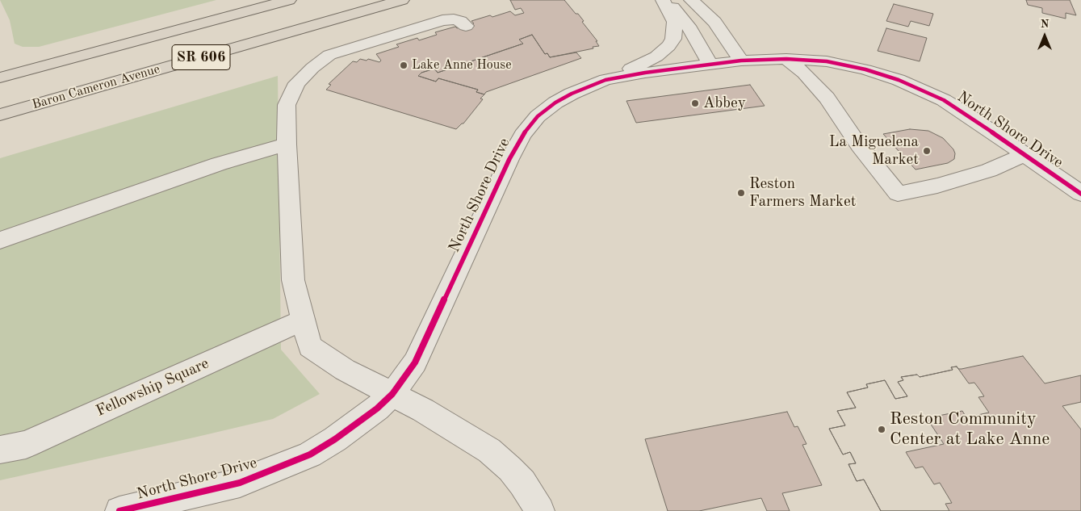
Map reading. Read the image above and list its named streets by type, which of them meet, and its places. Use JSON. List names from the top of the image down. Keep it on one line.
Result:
{"streets":{"main road":["SR 606","Baron Cameron Avenue"],"street":["North Shore Drive","Fellowship Square"]},"places":["Lake Anne House","Abbey","La Miguelena Market","Reston Farmers Market","Reston Community Center at Lake Anne"],"north":"top"}
